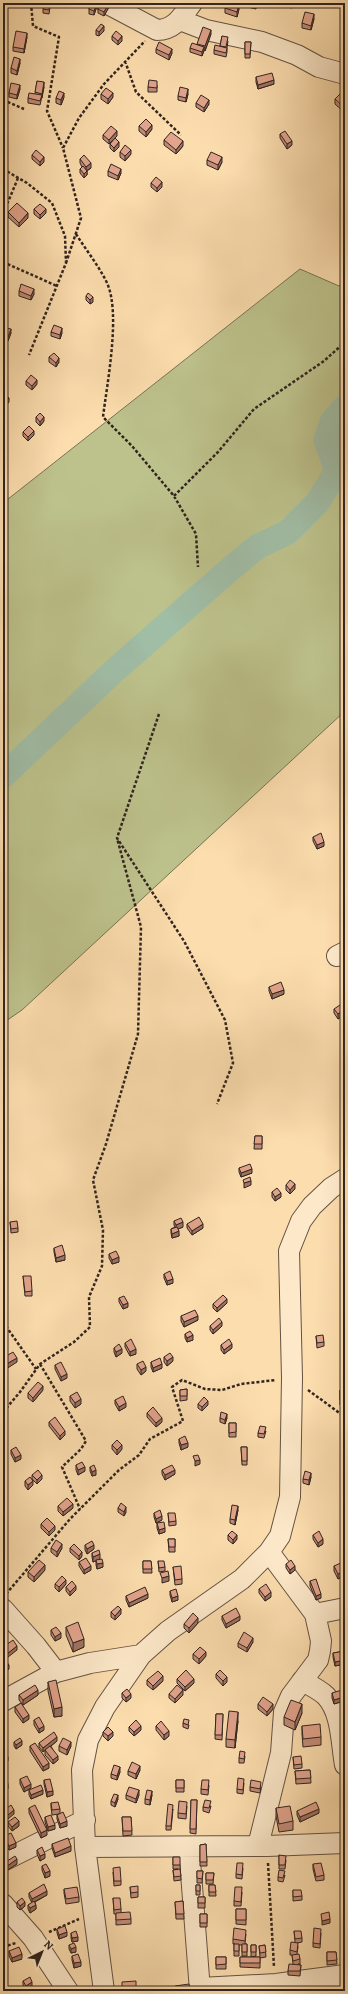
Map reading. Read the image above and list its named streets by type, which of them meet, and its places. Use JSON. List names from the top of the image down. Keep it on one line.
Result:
{"north":"top right"}
